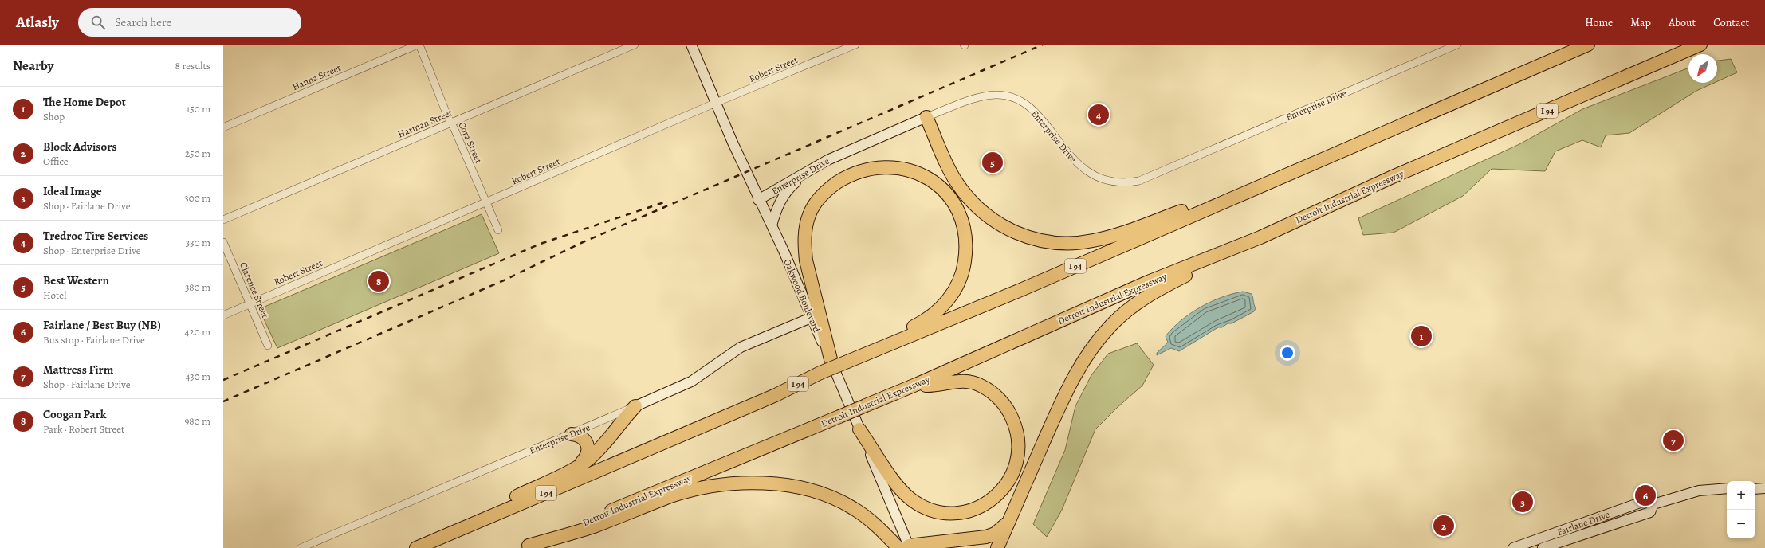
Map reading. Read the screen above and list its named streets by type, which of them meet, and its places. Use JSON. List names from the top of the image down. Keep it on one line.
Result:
{"streets":{"highway":["I 94","Detroit Industrial Expressway"],"main road":["Enterprise Drive","Oakwood Boulevard","Fairlane Drive"],"street":["Robert Street","Hanna Street","Harman Street","Cora Street","Clarence Street"]},"crossings":[["Robert Street","Cora Street"],["Robert Street","Clarence Street"],["Robert Street","Oakwood Boulevard"],["Hanna Street","Cora Street"],["Enterprise Drive","Oakwood Boulevard"],["Harman Street","Cora Street"]],"north":"bottom left","page":{"header":"Atlasly","search":"Search here","nav":["Home","Map","About","Contact"],"heading":["Nearby","8 results"],"list":[{"mark":"1","name":"The Home Depot","note":"Shop","value":"150 m"},{"mark":"2","name":"Block Advisors","note":"Office","value":"250 m"},{"mark":"3","name":"Ideal Image","note":"Shop · Fairlane Drive","value":"300 m"},{"mark":"4","name":"Tredroc Tire Services","note":"Shop · Enterprise Drive","value":"330 m"},{"mark":"5","name":"Best Western","note":"Hotel","value":"380 m"},{"mark":"6","name":"Fairlane / Best Buy (NB)","note":"Bus stop · Fairlane Drive","value":"420 m"},{"mark":"7","name":"Mattress Firm","note":"Shop · Fairlane Drive","value":"430 m"},{"mark":"8","name":"Coogan Park","note":"Park · Robert Street","value":"980 m"}],"pins":["4","5","8","1","7","6","3","2"],"map_buttons":["+","−"]}}
